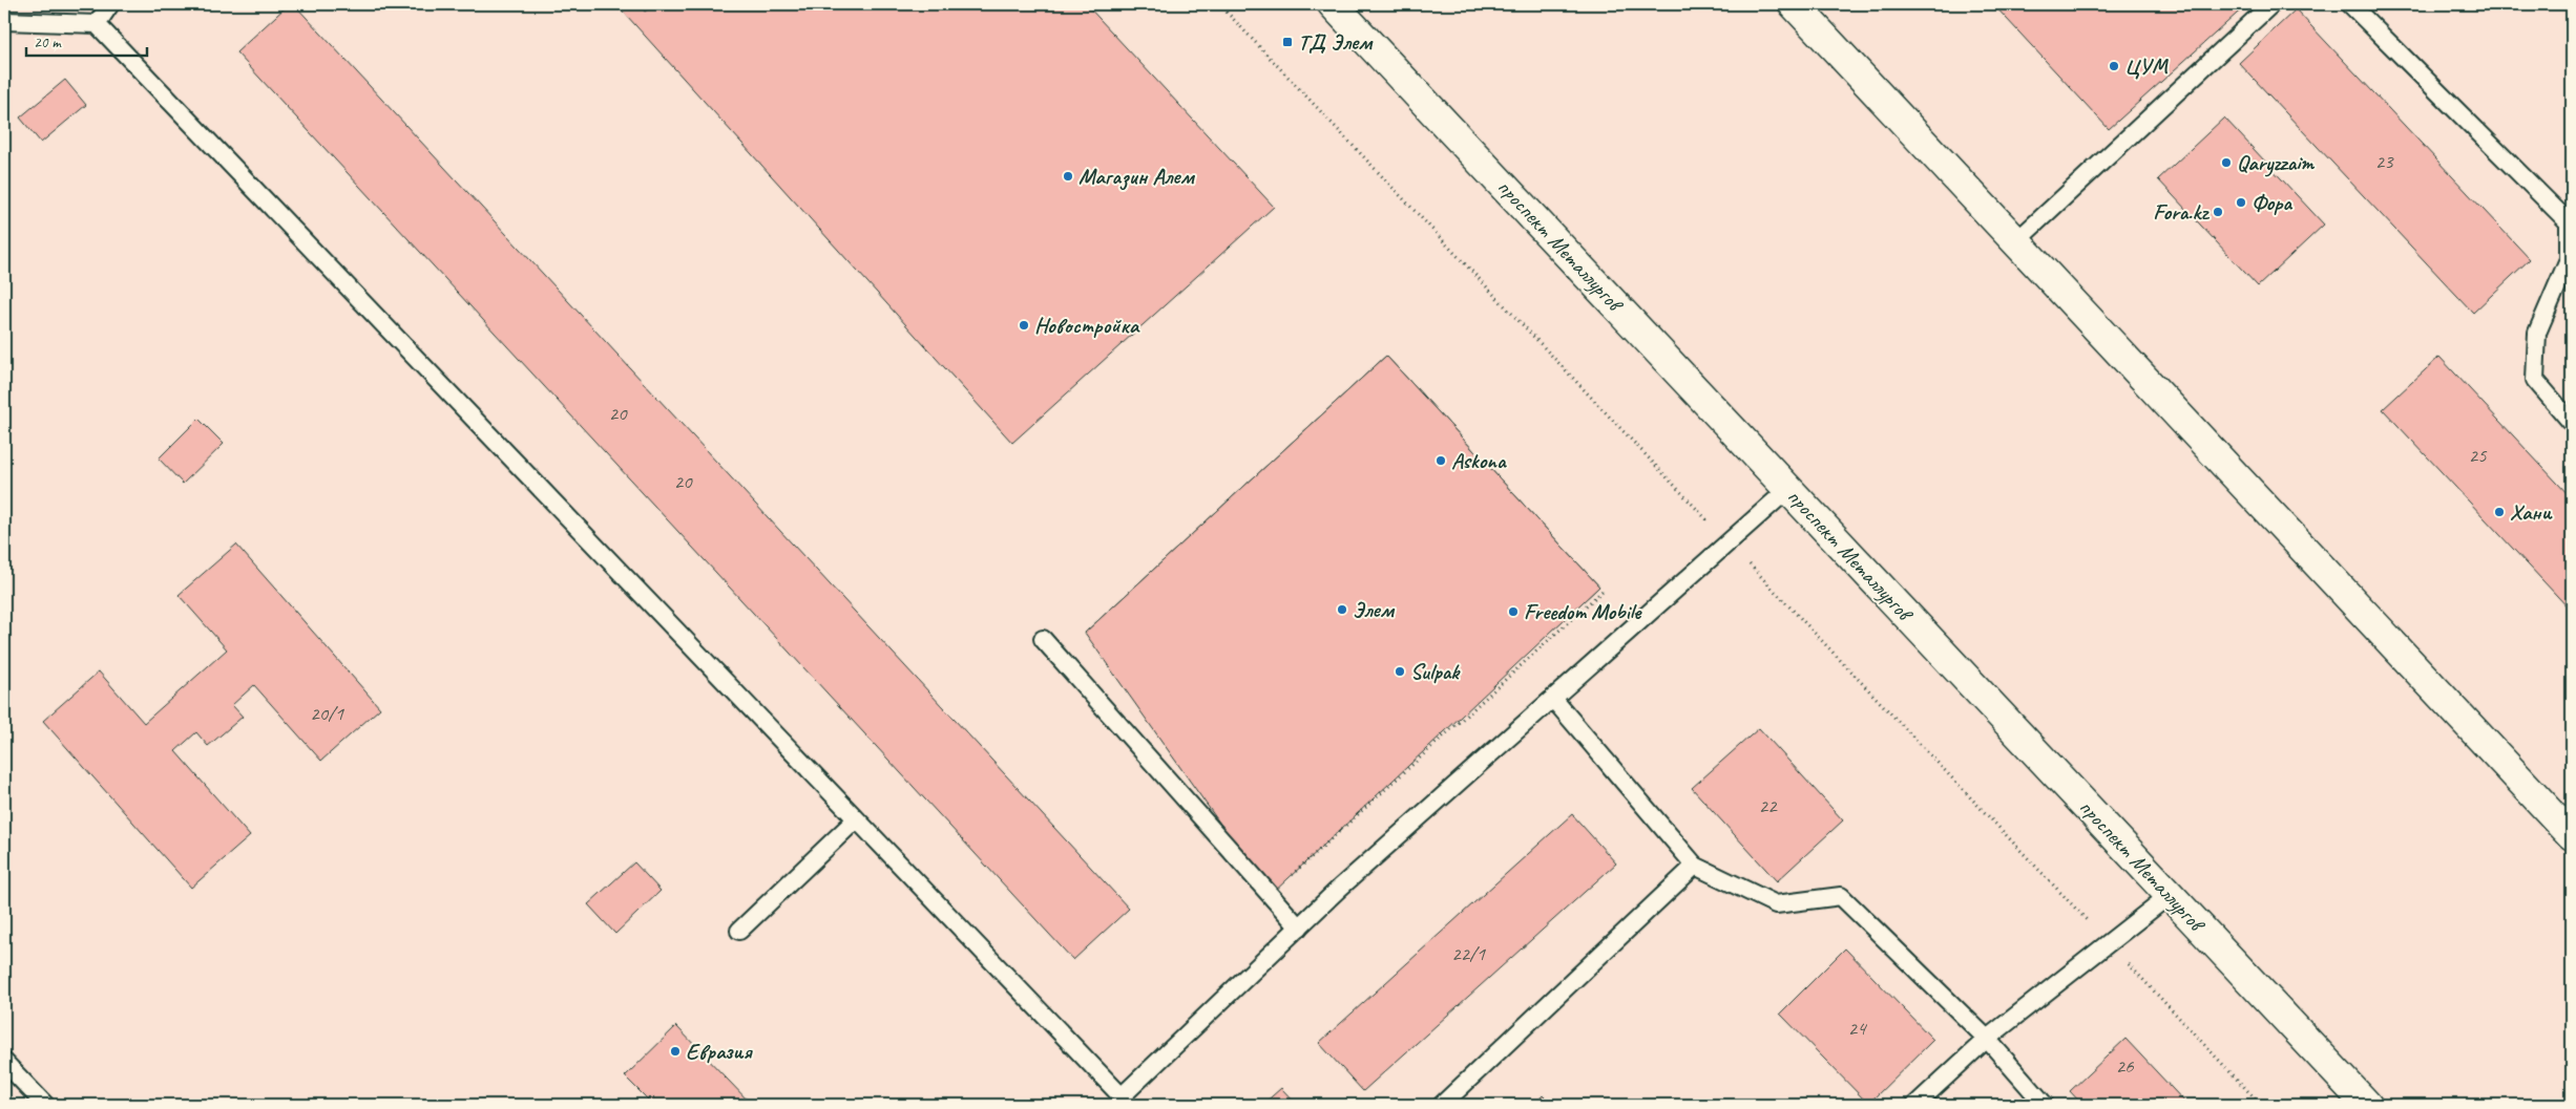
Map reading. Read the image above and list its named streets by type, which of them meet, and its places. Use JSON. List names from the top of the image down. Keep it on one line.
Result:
{"streets":{"main road":["проспект Металлургов"]},"places":{"transit":["ТД Элем"],"other":["ЦУМ","Qaryzzaim","Магазин Алем","Фора","Fora.kz","Новостройка","Askona","Хани","Элем","Freedom Mobile","Sulpak","Евразия"]},"house_numbers":["23","20","25","20","20/1","22","22/1","24","26"],"scale_bar":"20 m"}
